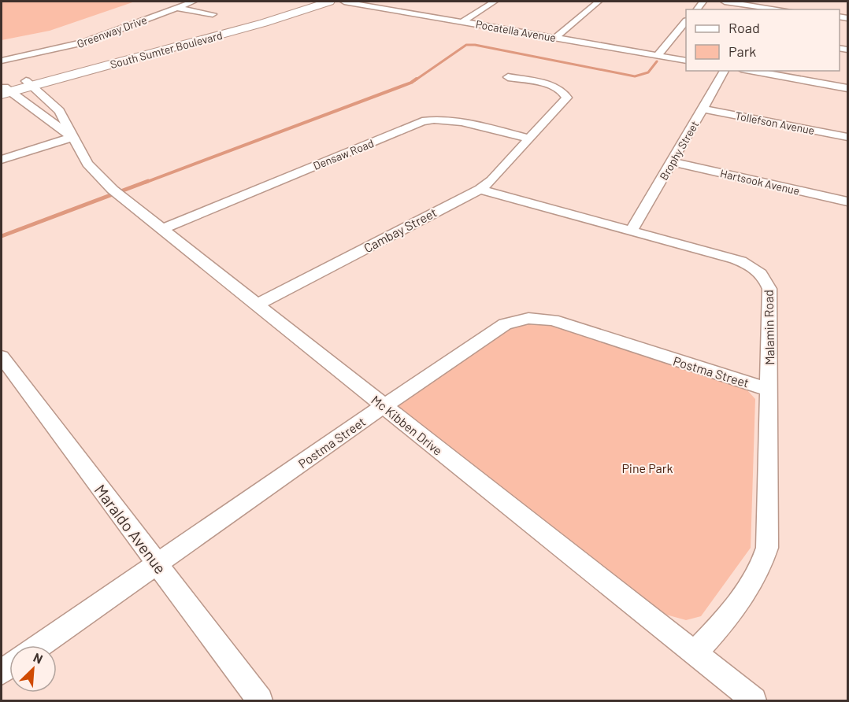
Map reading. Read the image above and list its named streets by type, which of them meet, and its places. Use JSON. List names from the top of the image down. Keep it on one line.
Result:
{"streets":{"main road":["South Sumter Boulevard"],"street":["Pocatella Avenue","Greenway Drive","Tollefson Avenue","Brophy Street","Densaw Road","Hartsook Avenue","Cambay Street","Malamin Road","Postma Street","Mc Kibben Drive","Maraldo Avenue"]},"crossings":[["South Sumter Boulevard","Mc Kibben Drive"],["Tollefson Avenue","Brophy Street"],["Brophy Street","Hartsook Avenue"],["Brophy Street","Malamin Road"],["Densaw Road","Cambay Street"],["Densaw Road","Mc Kibben Drive"],["Cambay Street","Malamin Road"],["Cambay Street","Mc Kibben Drive"],["Malamin Road","Postma Street"],["Malamin Road","Mc Kibben Drive"],["Postma Street","Mc Kibben Drive"],["Postma Street","Maraldo Avenue"]],"parks":["Pine Park"],"legend":["Road","Park"],"north":"top right"}
